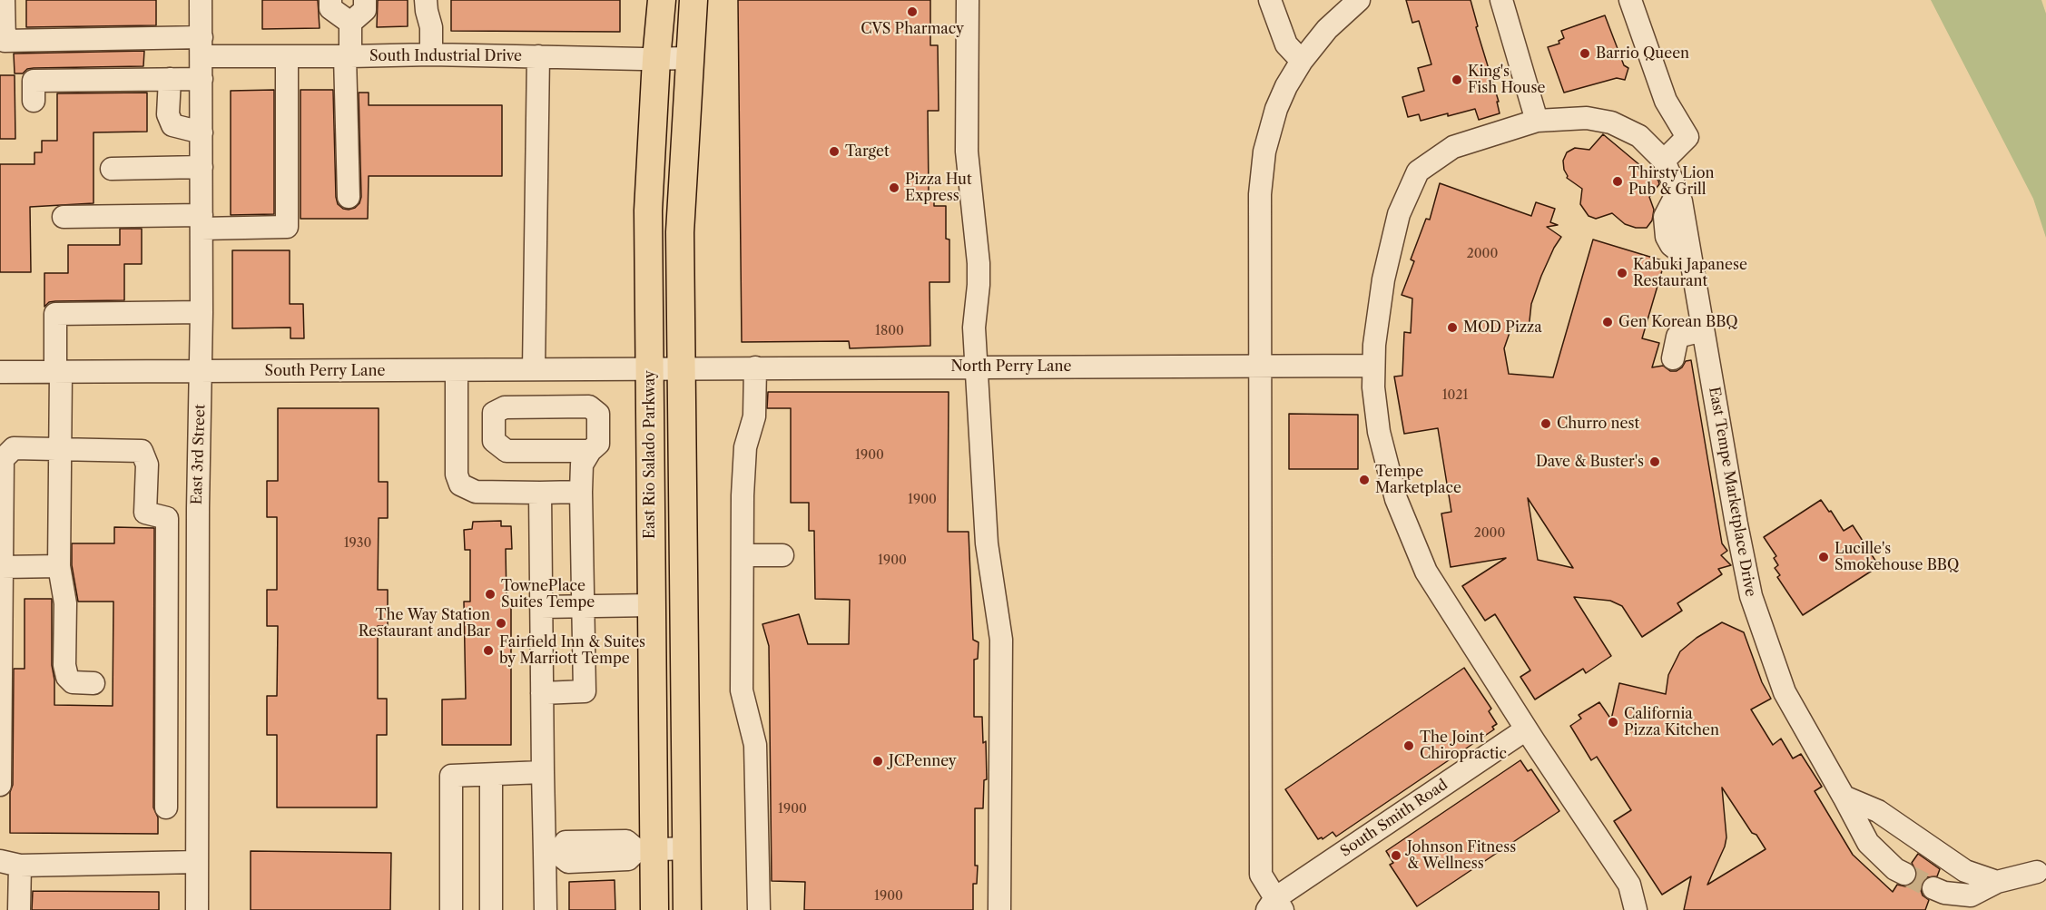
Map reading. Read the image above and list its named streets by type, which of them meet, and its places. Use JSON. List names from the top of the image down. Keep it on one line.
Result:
{"streets":{"main road":["East Rio Salado Parkway"],"street":["South Industrial Drive","North Perry Lane","South Perry Lane","East 3rd Street","East Tempe Marketplace Drive","South Smith Road"]},"crossings":[["South Industrial Drive","East 3rd Street"],["South Industrial Drive","East Rio Salado Parkway"],["North Perry Lane","South Perry Lane"],["North Perry Lane","East Rio Salado Parkway"],["North Perry Lane","East Tempe Marketplace Drive"],["South Perry Lane","East 3rd Street"],["South Perry Lane","East Rio Salado Parkway"],["East Tempe Marketplace Drive","South Smith Road"]],"places":["CVS Pharmacy","Barrio Queen","King's Fish House","Target","Thirsty Lion Pub & Grill","Pizza Hut Express","Kabuki Japanese Restaurant","Gen Korean BBQ","MOD Pizza","Churro nest","Dave & Buster's","Tempe Marketplace","Lucille's Smokehouse BBQ","TownePlace Suites Tempe","The Way Station Restaurant and Bar","Fairfield Inn & Suites by Marriott Tempe","California Pizza Kitchen","The Joint Chiropractic","JCPenney","Johnson Fitness & Wellness"],"house_numbers":["2000","1800","1021","1900","1900","2000","1930","1900","1900","1900"]}
